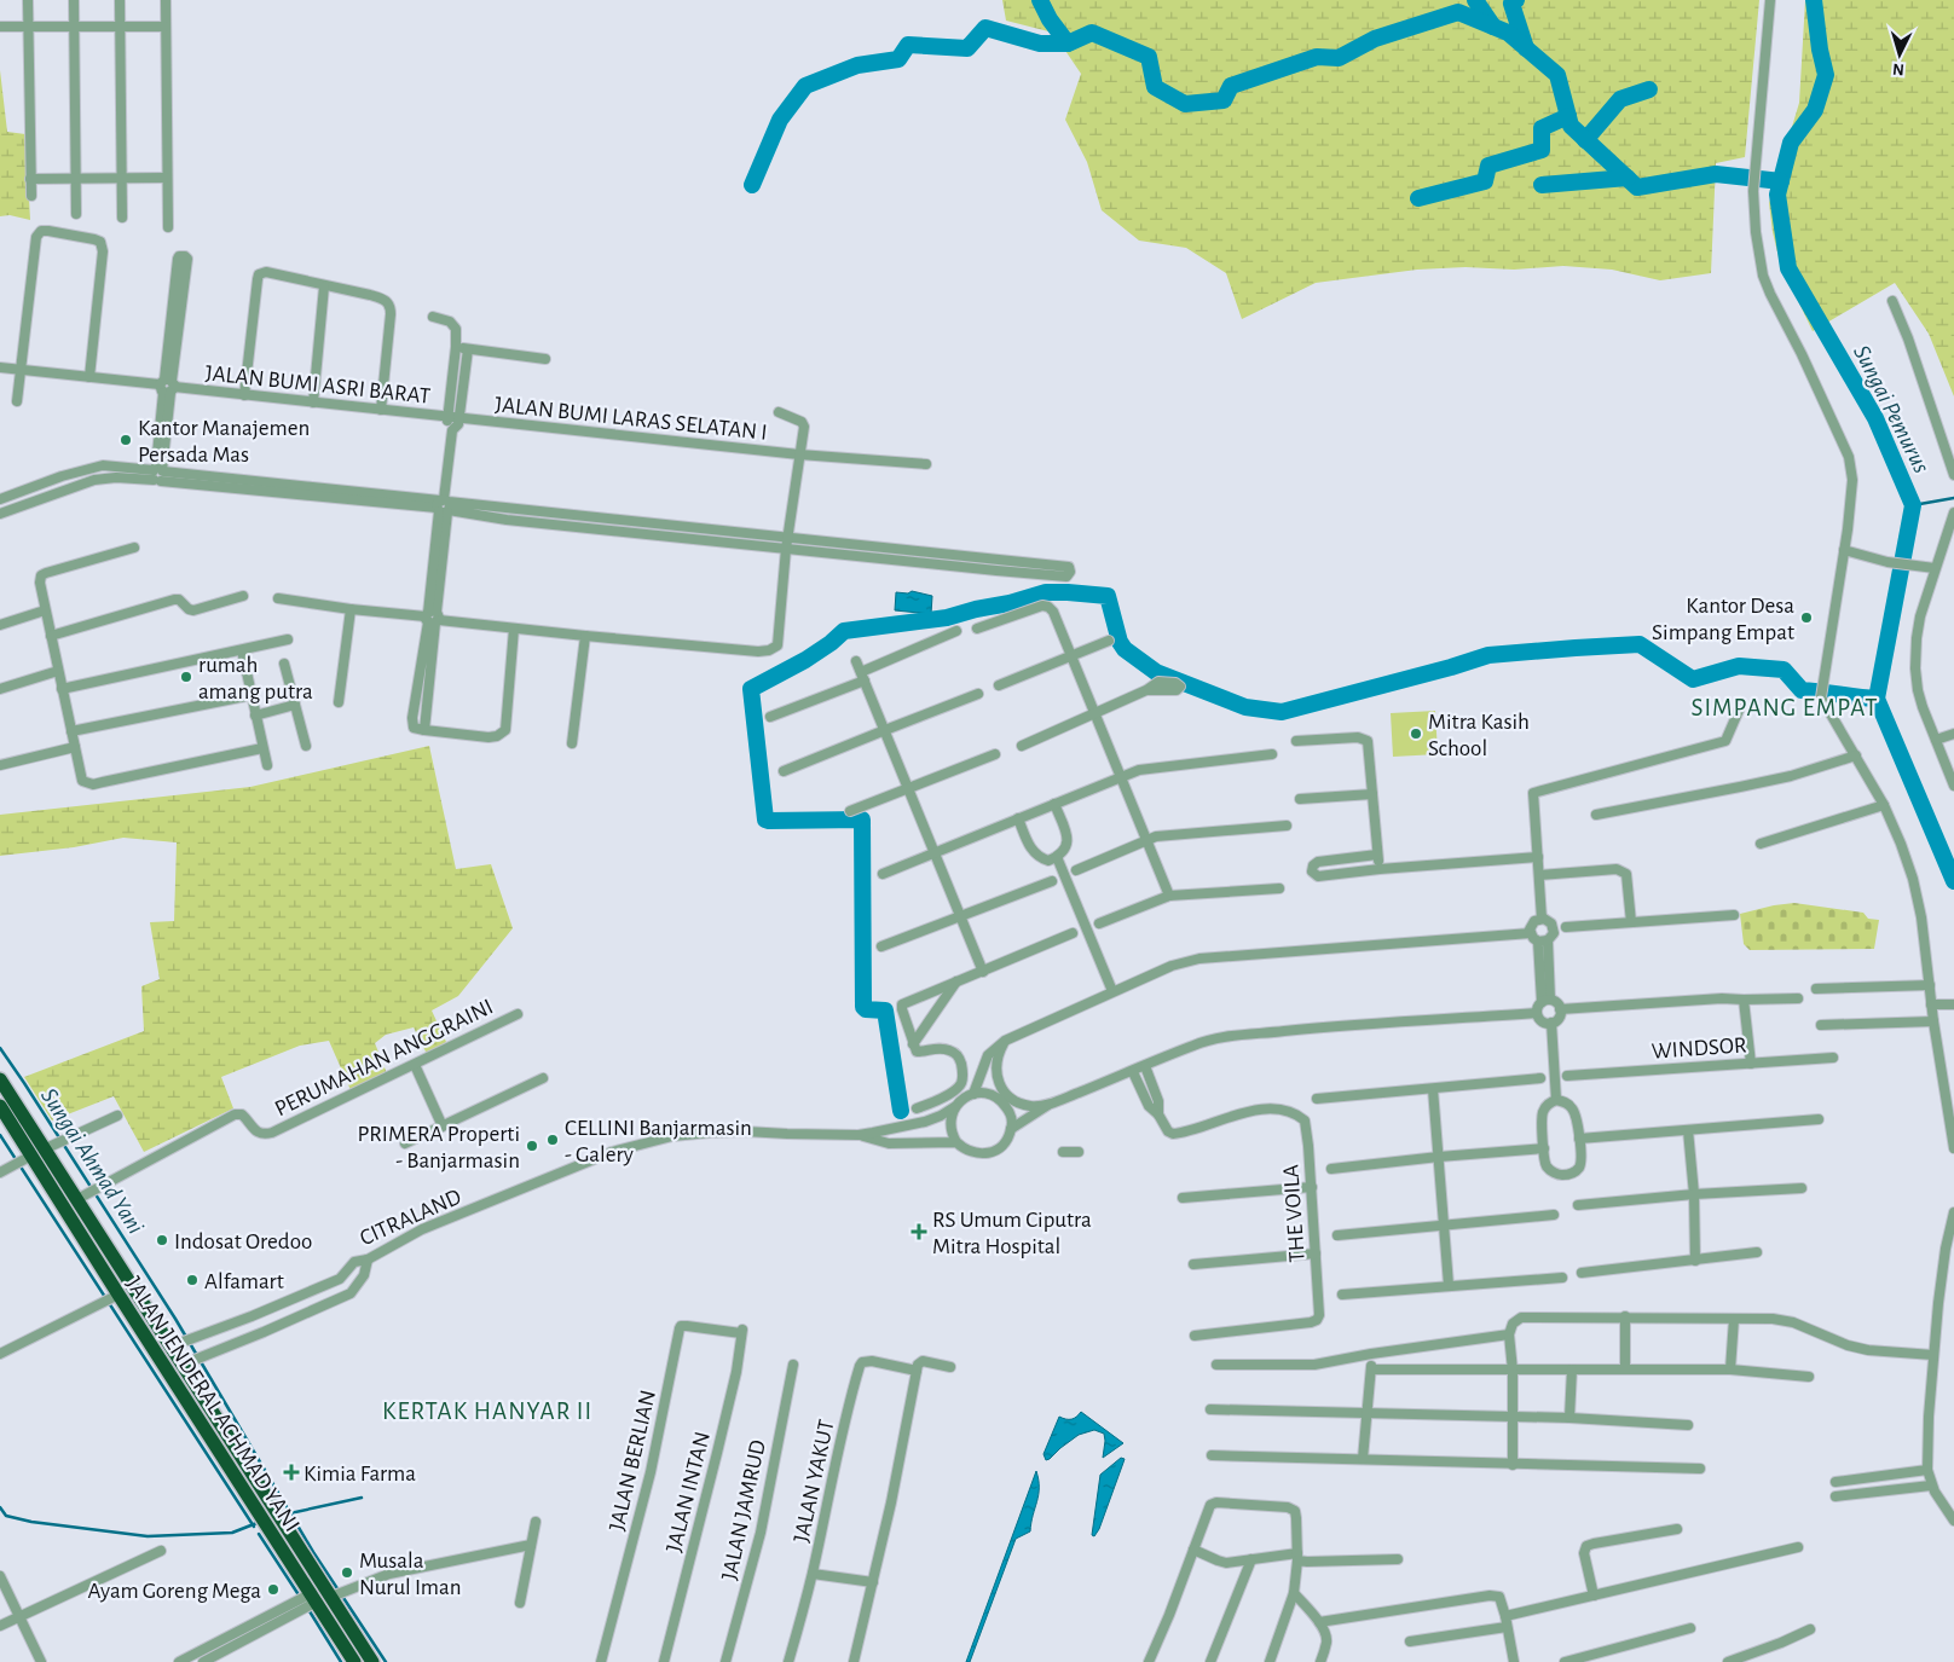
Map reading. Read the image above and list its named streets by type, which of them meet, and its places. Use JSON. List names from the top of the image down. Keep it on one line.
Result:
{"streets":{"highway":["JALAN JENDERAL ACHMAD YANI"],"street":["JALAN BUMI ASRI BARAT","JALAN BUMI LARAS SELATAN I","WINDSOR","PERUMAHAN ANGGRAINI","THE VOILA","CITRALAND","JALAN BERLIAN","JALAN YAKUT","JALAN INTAN","JALAN JAMRUD"]},"crossings":[["JALAN BUMI ASRI BARAT","JALAN BUMI LARAS SELATAN I"],["PERUMAHAN ANGGRAINI","JALAN JENDERAL ACHMAD YANI"],["CITRALAND","JALAN JENDERAL ACHMAD YANI"],["JALAN BERLIAN","JALAN INTAN"]],"districts":["SIMPANG EMPAT","KERTAK HANYAR II"],"water":["Sungai Pemurus","Sungai Ahmad Yani"],"places":{"other":["Kantor Manajemen Persada Mas","Kantor Desa Simpang Empat","rumah amang putra","Mitra Kasih School","CELLINI Banjarmasin - Galery","PRIMERA Properti - Banjarmasin","Indosat Oredoo","Alfamart","Musala Nurul Iman","Ayam Goreng Mega"],"health":["RS Umum Ciputra Mitra Hospital","Kimia Farma"]},"north":"bottom"}
